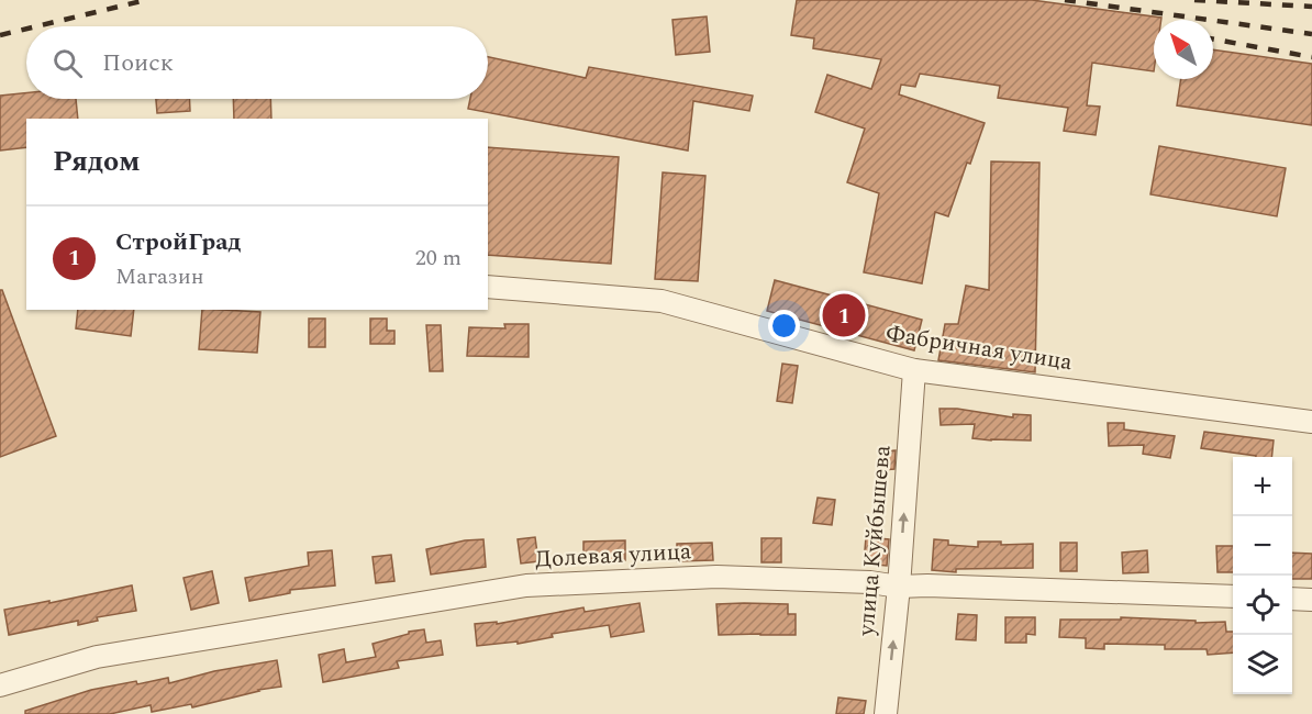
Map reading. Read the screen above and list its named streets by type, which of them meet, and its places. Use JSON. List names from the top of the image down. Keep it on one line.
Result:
{"streets":{"street":["Фабричная улица","улица Куйбышева","Долевая улица"]},"crossings":[["Фабричная улица","улица Куйбышева"],["улица Куйбышева","Долевая улица"]],"one_way":["улица Куйбышева"],"north":"top left","page":{"search":"Поиск","heading":"Рядом","list":[{"mark":"1","name":"СтройГрад","note":"Магазин","value":"20 m"}],"pins":"1","map_buttons":["+","−"]}}
